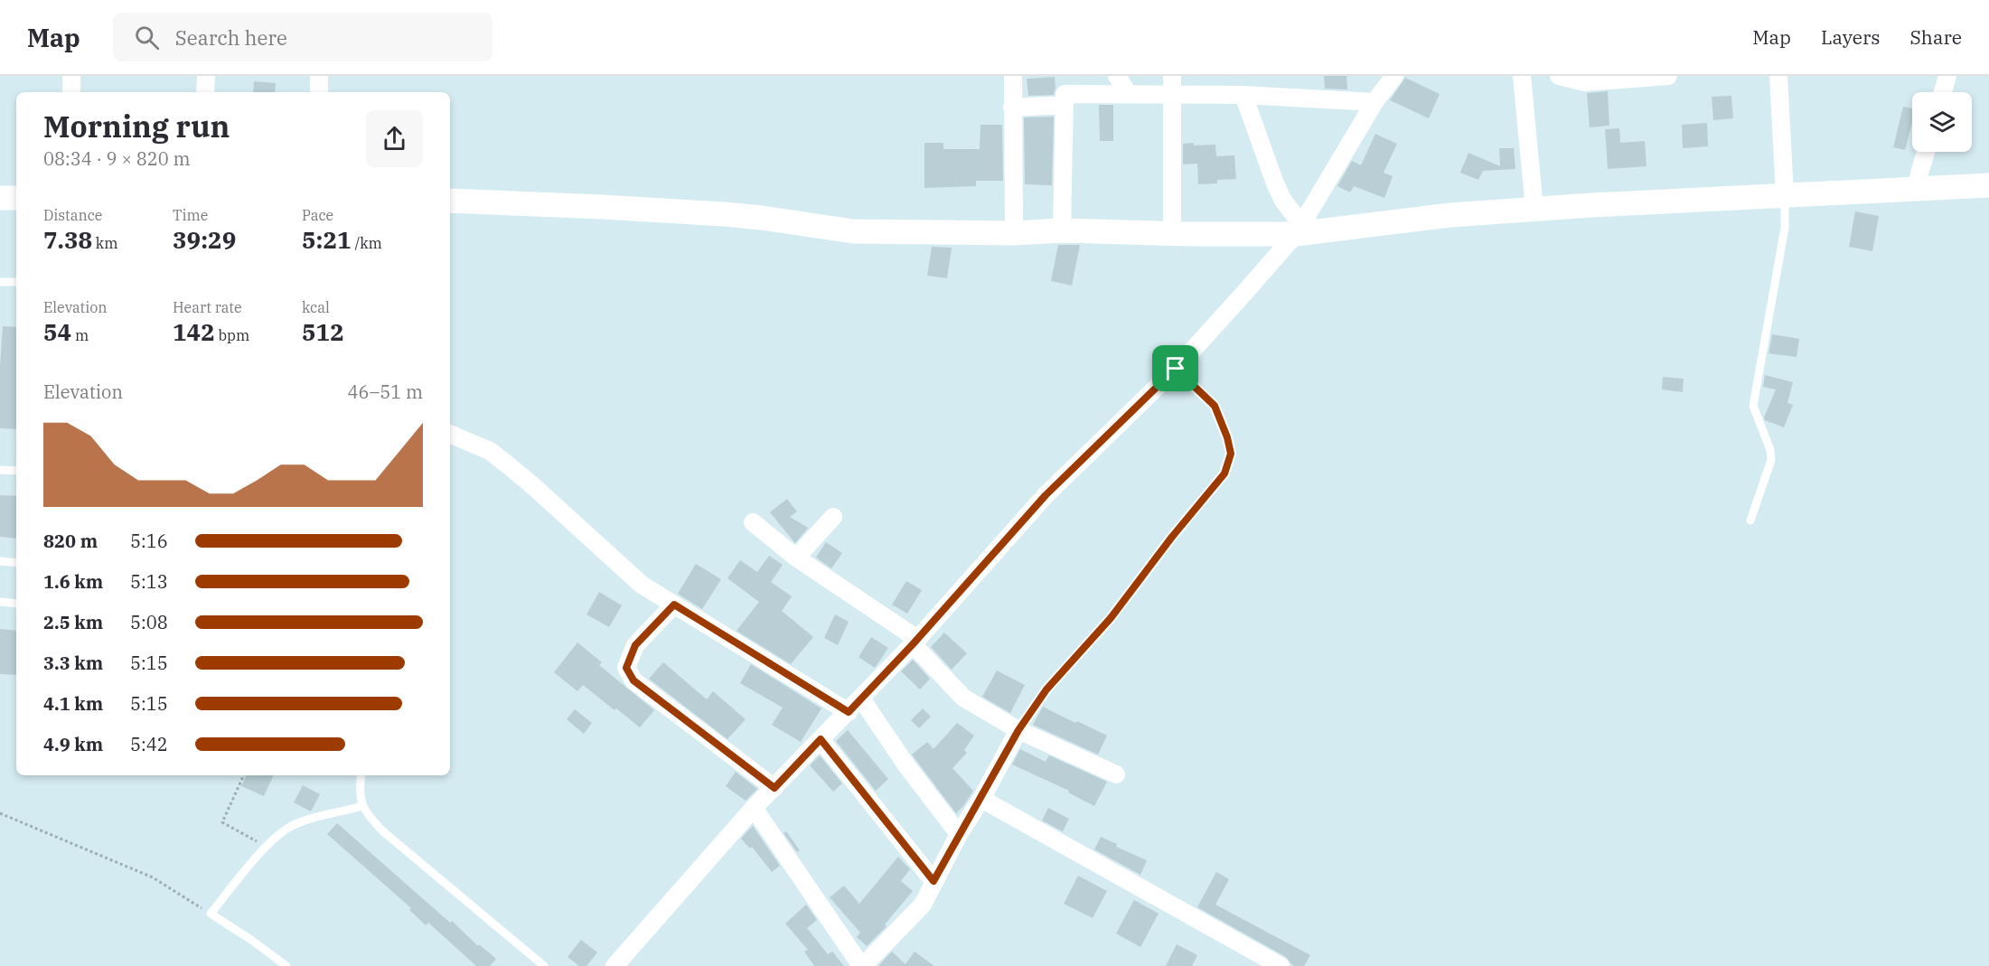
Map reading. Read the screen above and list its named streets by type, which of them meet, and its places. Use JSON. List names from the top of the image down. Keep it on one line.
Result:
{"page":{"header":"Map","search":"Search here","nav":["Map","Layers","Share"],"heading":["Morning run","08:34 · 9 × 820 m"],"stats":[["Distance","7.38 km"],["Time","39:29"],["Pace","5:21 /km"],["Elevation","54 m"],["Heart rate","142 bpm"],["kcal","512"]],"chart":["Elevation","46–51 m"],"list":[{"name":"820 m","note":"5:16"},{"name":"1.6 km","note":"5:13"},{"name":"2.5 km","note":"5:08"},{"name":"3.3 km","note":"5:15"},{"name":"4.1 km","note":"5:15"},{"name":"4.9 km","note":"5:42"}]}}
